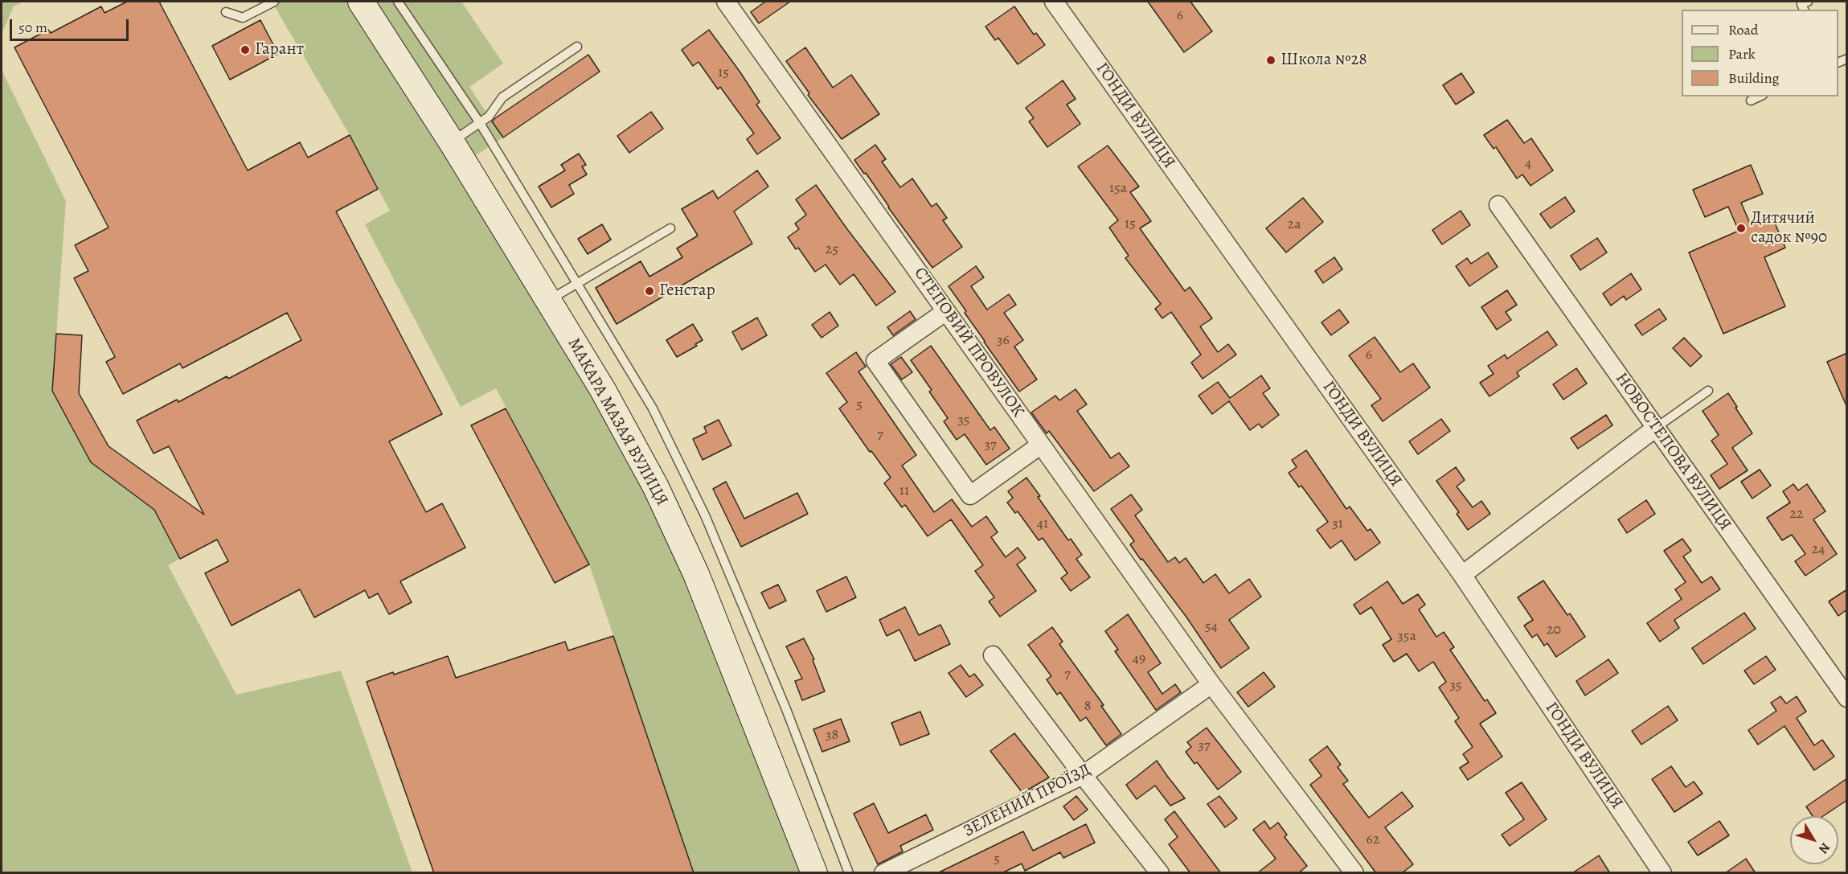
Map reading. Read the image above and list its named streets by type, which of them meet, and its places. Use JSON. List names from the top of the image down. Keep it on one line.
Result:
{"streets":{"main road":["МАКАРА МАЗАЯ ВУЛИЦЯ"],"street":["ГОНДИ ВУЛИЦЯ","СТЕПОВИЙ ПРОВУЛОК","НОВОСТЕПОВА ВУЛИЦЯ","ЗЕЛЕНИЙ ПРОЇЗД"]},"crossings":[["СТЕПОВИЙ ПРОВУЛОК","ЗЕЛЕНИЙ ПРОЇЗД"]],"places":["Гарант","Школа №28","Дитячий садок №90","Генстар"],"house_numbers":["6","15","4","15а","15","2а","25","36","6","5","35","7","37","11","22","41","31","24","54","20","35а","49","7","35","8","38","37","62","5"],"legend":["Road","Park","Building"],"scale_bar":"50 m","north":"bottom right"}
